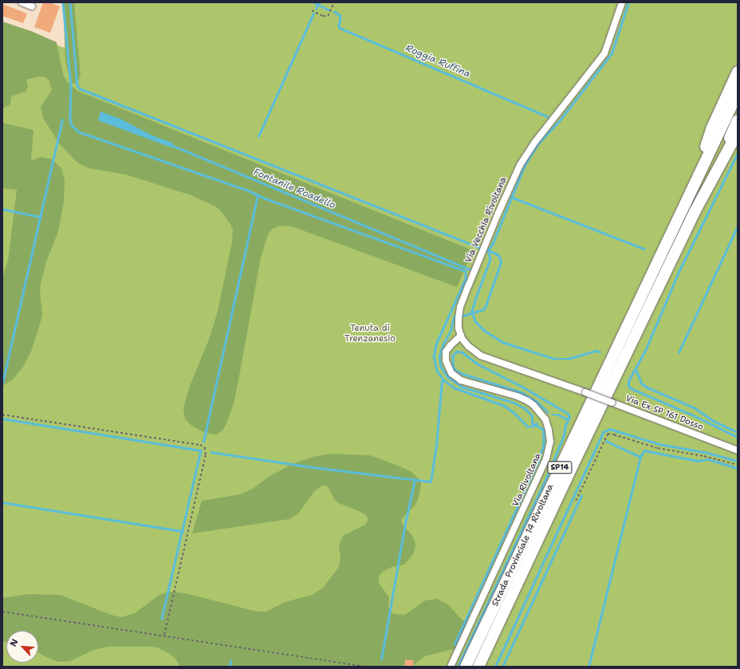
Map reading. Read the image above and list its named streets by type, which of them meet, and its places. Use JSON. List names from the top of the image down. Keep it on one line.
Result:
{"streets":{"highway":["SP14","Strada Provinciale 14 Rivoltana"],"street":["Via Vecchia Rivoltana","Via Ex SP 161 Dosso","Via Rivoltana"]},"crossings":[["Via Vecchia Rivoltana","Via Ex SP 161 Dosso"],["Via Vecchia Rivoltana","Via Rivoltana"],["Via Ex SP 161 Dosso","Via Rivoltana"]],"water":["Roggia Ruffina","Fontanile Roadello"],"parks":["Tenuta di Trenzanesio"],"north":"top left"}
